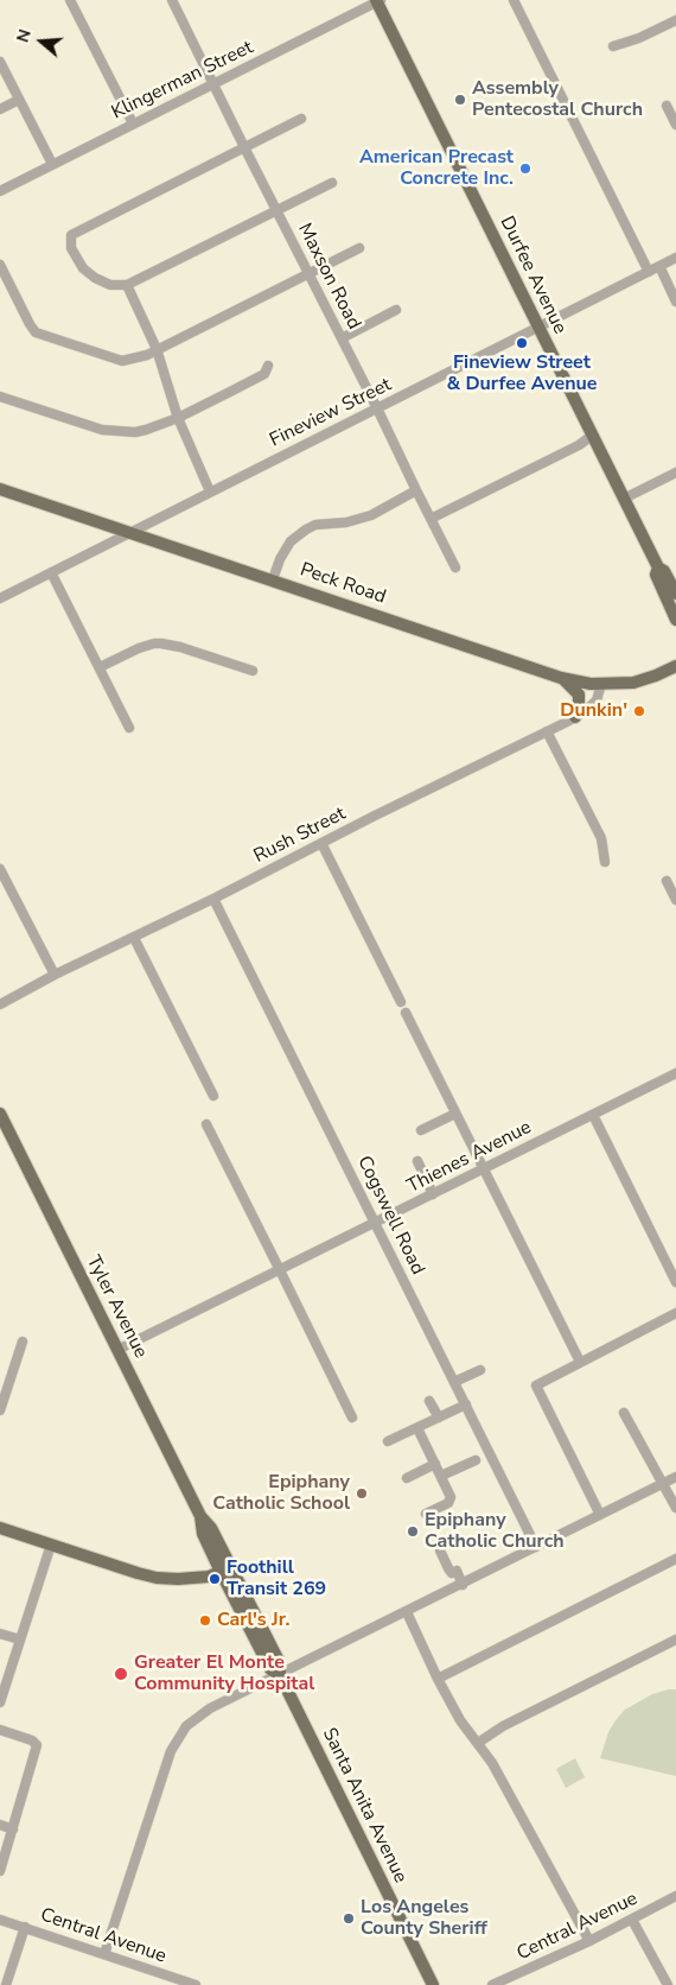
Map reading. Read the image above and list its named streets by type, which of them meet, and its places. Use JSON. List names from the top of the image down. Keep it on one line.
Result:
{"streets":{"main road":["Durfee Avenue","Peck Road","Tyler Avenue","Santa Anita Avenue"],"street":["Klingerman Street","Maxson Road","Fineview Street","Rush Street","Thienes Avenue","Cogswell Road","Central Avenue"]},"crossings":[["Klingerman Street","Durfee Avenue"],["Klingerman Street","Maxson Road"],["Durfee Avenue","Fineview Street"],["Maxson Road","Fineview Street"],["Fineview Street","Peck Road"],["Peck Road","Rush Street"],["Rush Street","Cogswell Road"],["Thienes Avenue","Cogswell Road"],["Thienes Avenue","Tyler Avenue"],["Tyler Avenue","Santa Anita Avenue"]],"places":["Assembly Pentecostal Church","American Precast Concrete Inc.","Fineview Street & Durfee Avenue","Dunkin'","Epiphany Catholic School","Epiphany Catholic Church","Foothill Transit 269","Carl's Jr.","Greater El Monte Community Hospital","Los Angeles County Sheriff"],"north":"left"}
